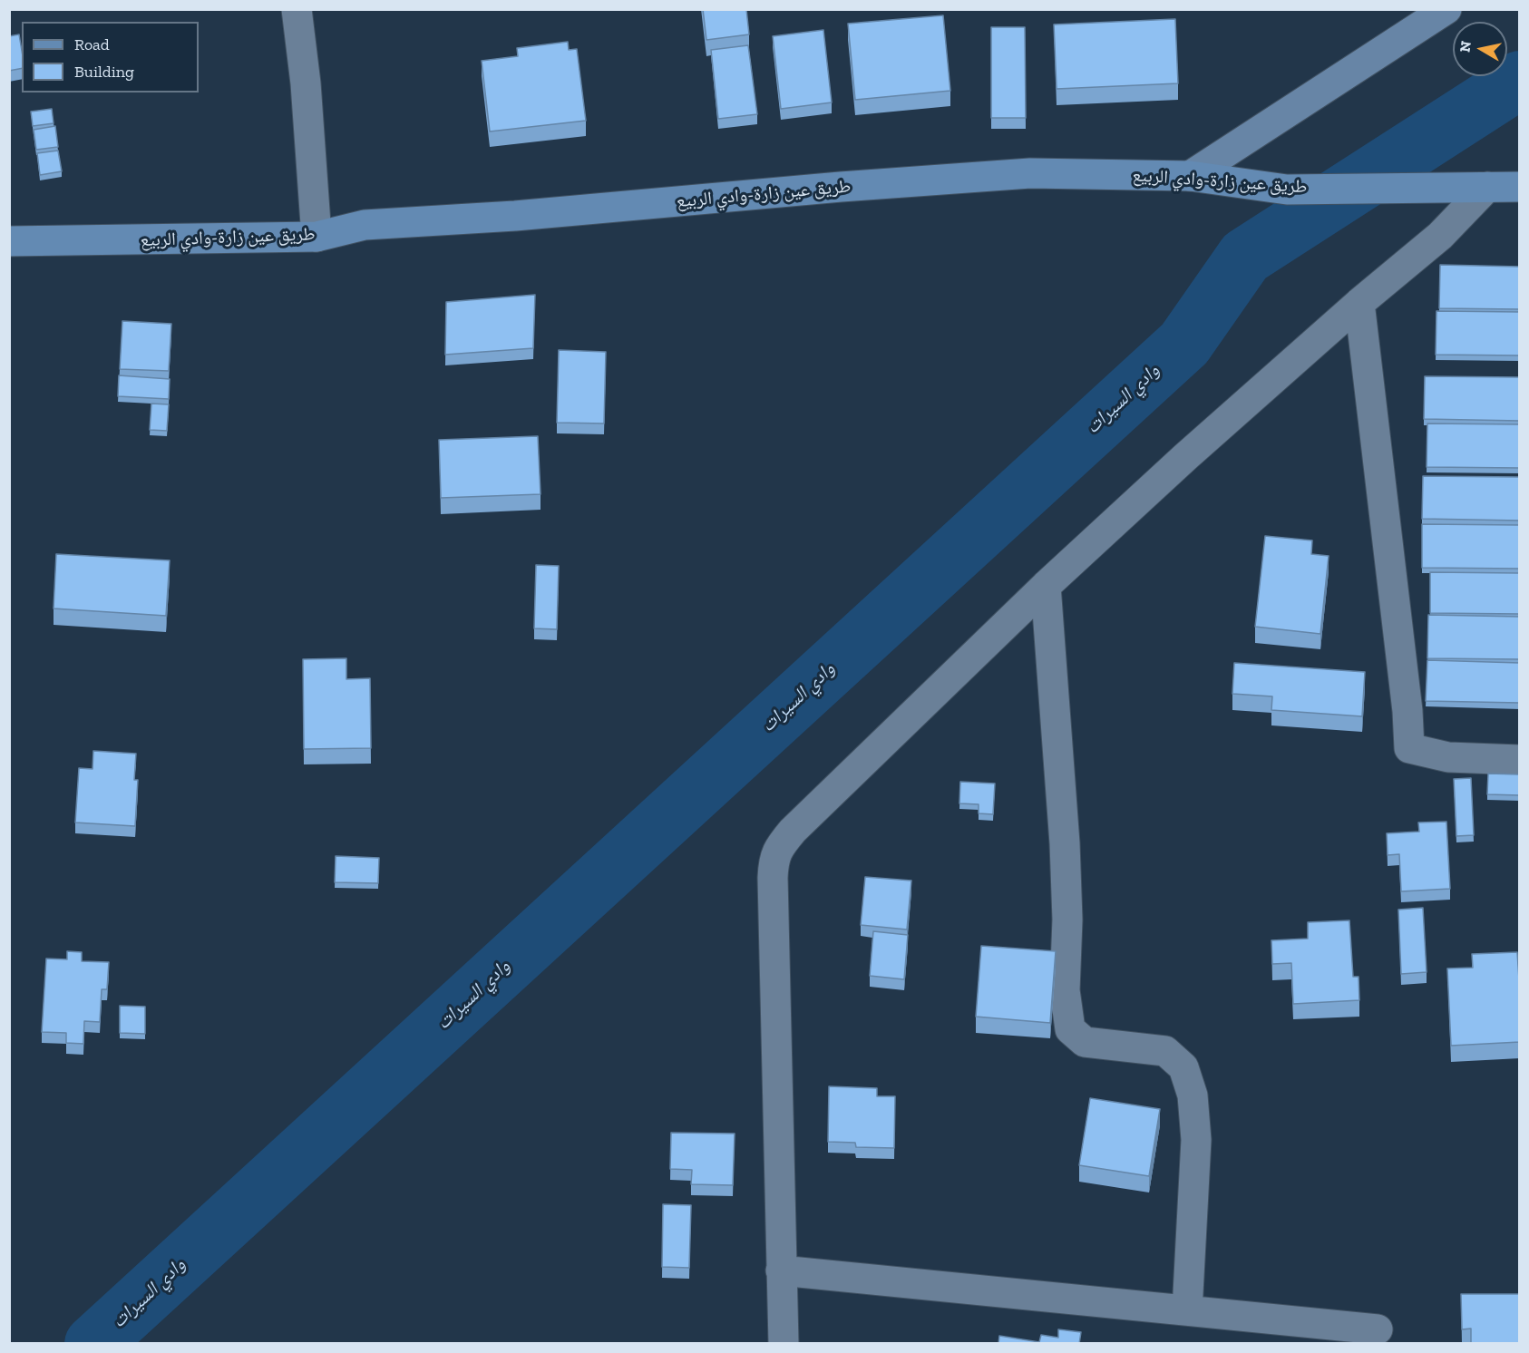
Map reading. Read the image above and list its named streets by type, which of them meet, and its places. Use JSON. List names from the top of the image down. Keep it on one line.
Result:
{"streets":{"main road":["طريق عين زارة-وادي الربيع"]},"water":["وادي السيرات"],"legend":["Road","Building"],"north":"left"}
